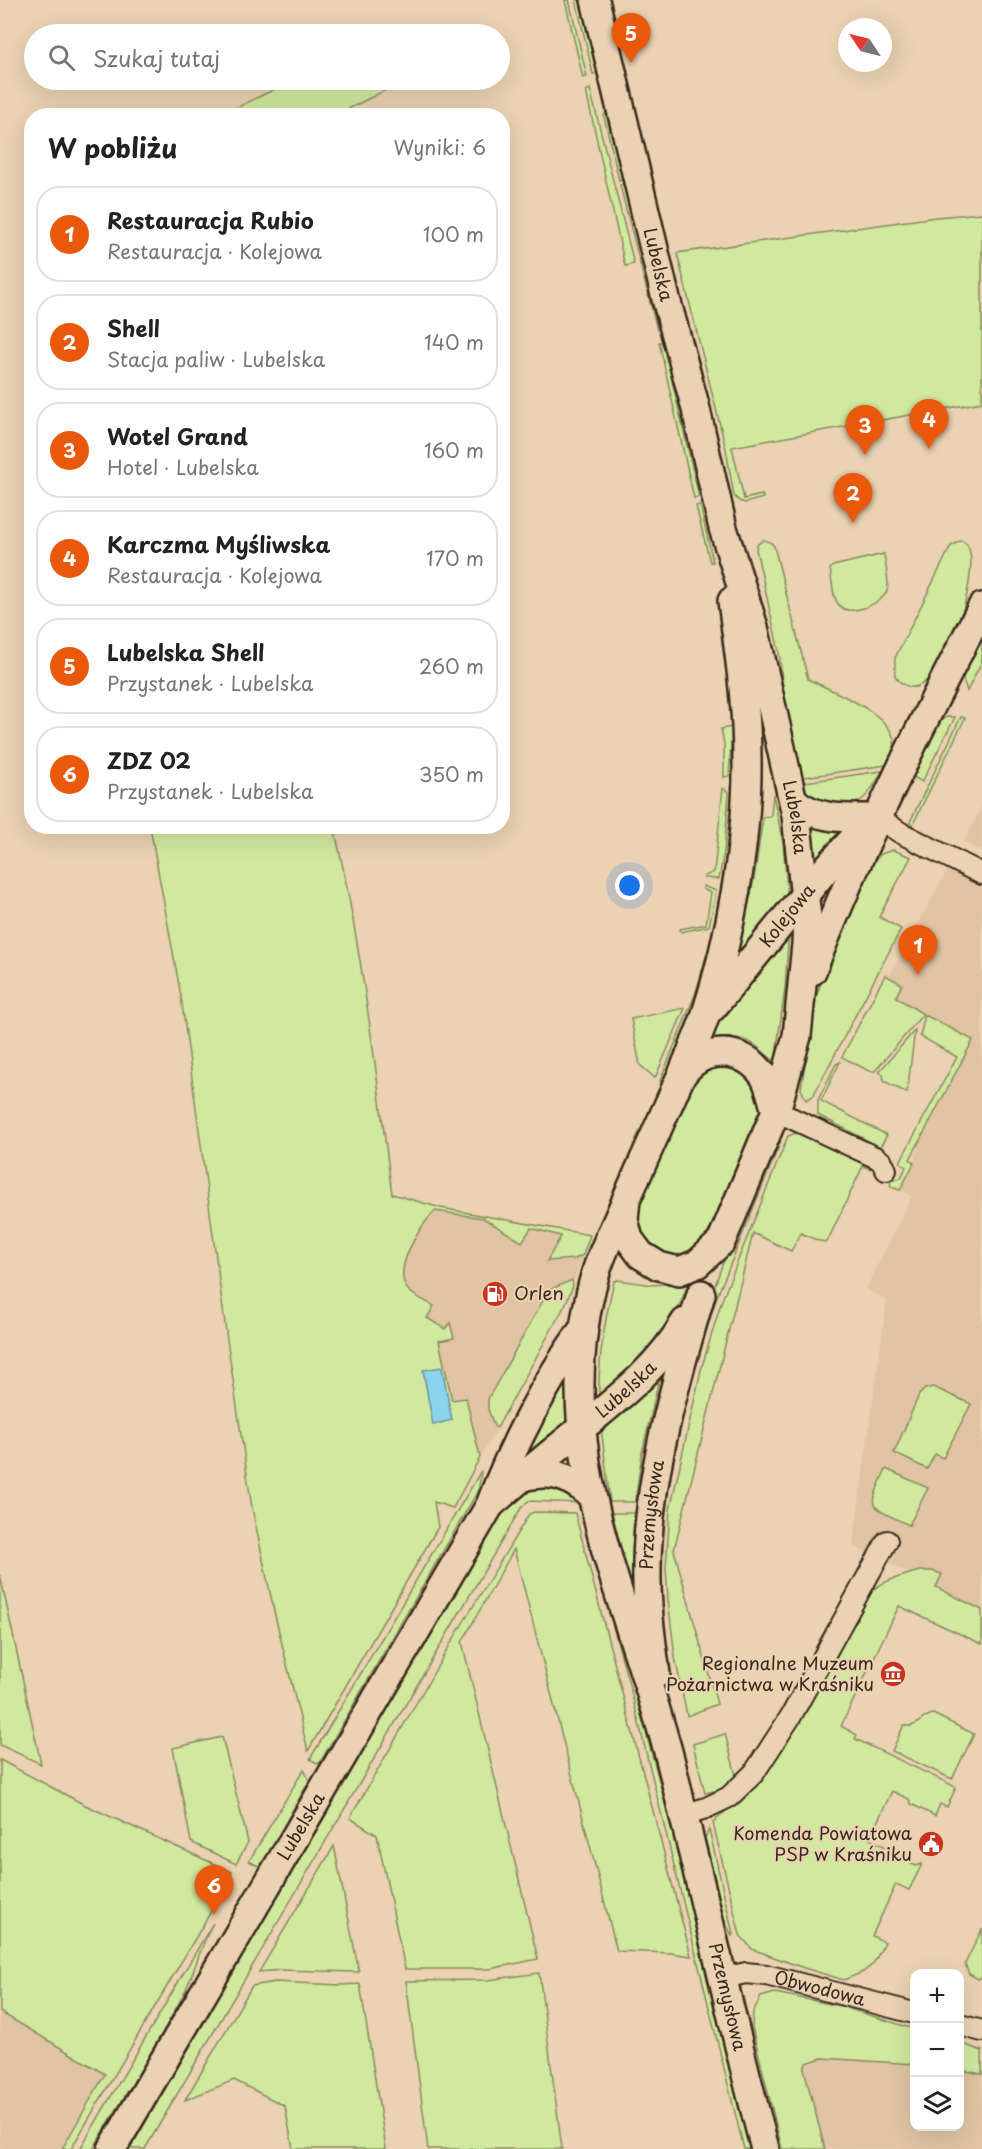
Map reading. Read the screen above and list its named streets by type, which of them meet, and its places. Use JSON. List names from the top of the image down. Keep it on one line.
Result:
{"streets":{"main road":["Lubelska","Kolejowa","Przemysłowa"],"street":["Obwodowa"]},"crossings":[["Lubelska","Kolejowa"],["Lubelska","Przemysłowa"],["Przemysłowa","Obwodowa"]],"places":{"fuel station":["Orlen"],"museum":["Regionalne Muzeum Pożarnictwa w Kraśniku"],"public building":["Komenda Powiatowa PSP w Kraśniku"]},"north":"top left","page":{"pins":["5","4","3","2","1","6"],"search":"Szukaj tutaj","heading":["W pobliżu","Wyniki: 6"],"list":[{"mark":"1","name":"Restauracja Rubio","note":"Restauracja · Kolejowa","value":"100 m"},{"mark":"2","name":"Shell","note":"Stacja paliw · Lubelska","value":"140 m"},{"mark":"3","name":"Wotel Grand","note":"Hotel · Lubelska","value":"160 m"},{"mark":"4","name":"Karczma Myśliwska","note":"Restauracja · Kolejowa","value":"170 m"},{"mark":"5","name":"Lubelska Shell","note":"Przystanek · Lubelska","value":"260 m"},{"mark":"6","name":"ZDZ 02","note":"Przystanek · Lubelska","value":"350 m"}],"map_buttons":["+","−"]}}
